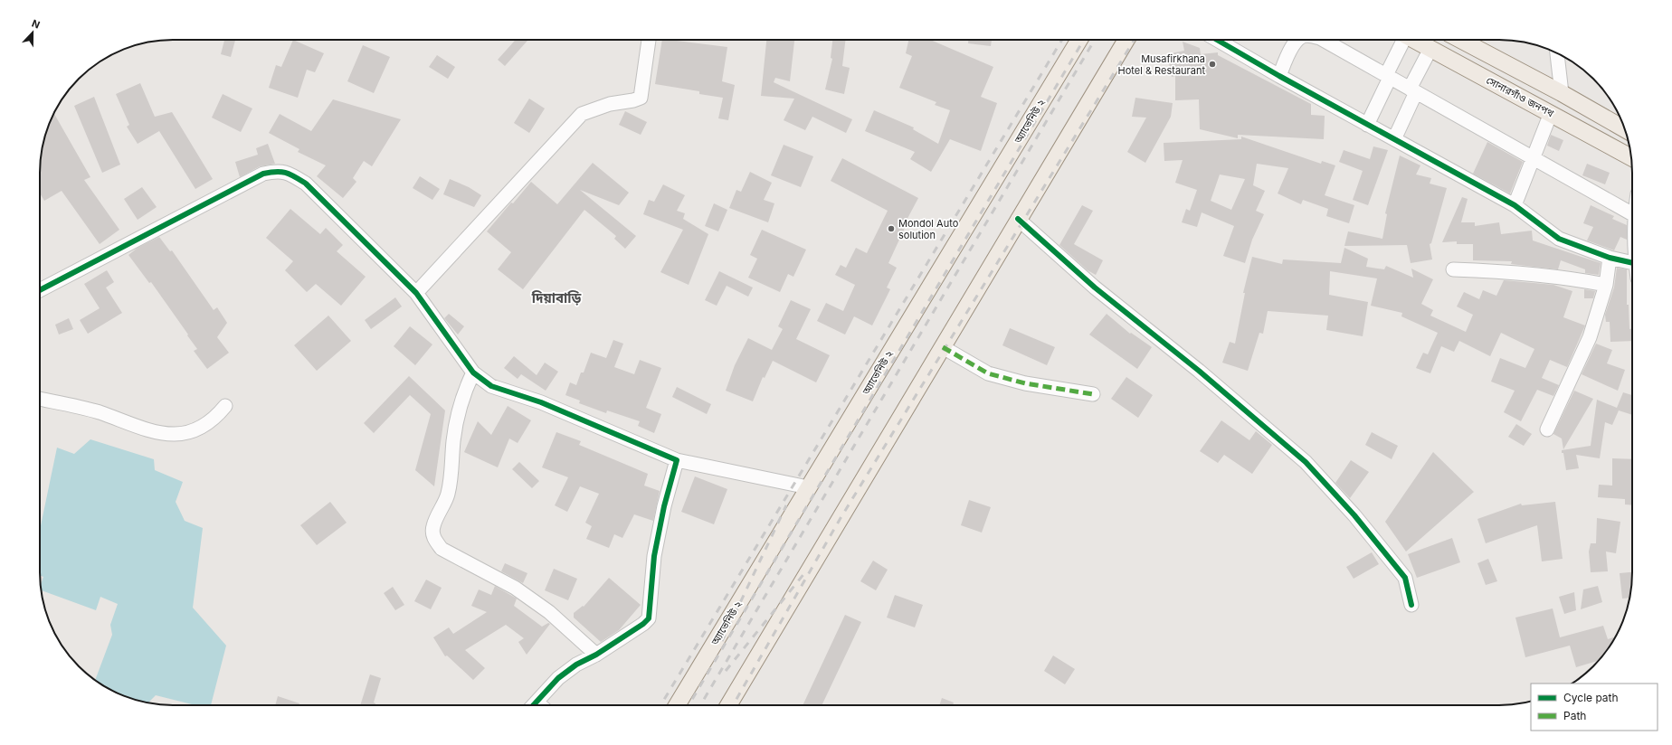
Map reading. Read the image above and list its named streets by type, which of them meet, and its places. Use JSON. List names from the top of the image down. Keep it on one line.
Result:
{"streets":{"main road":["সোনারগাঁও জনপথ","অ্যাভেনিউ ২"]},"districts":["দিয়াবাড়ি"],"places":["Musafirkhana Hotel & Restaurant","Mondol Auto solution"],"legend":["Cycle path","Path"],"north":"top"}
